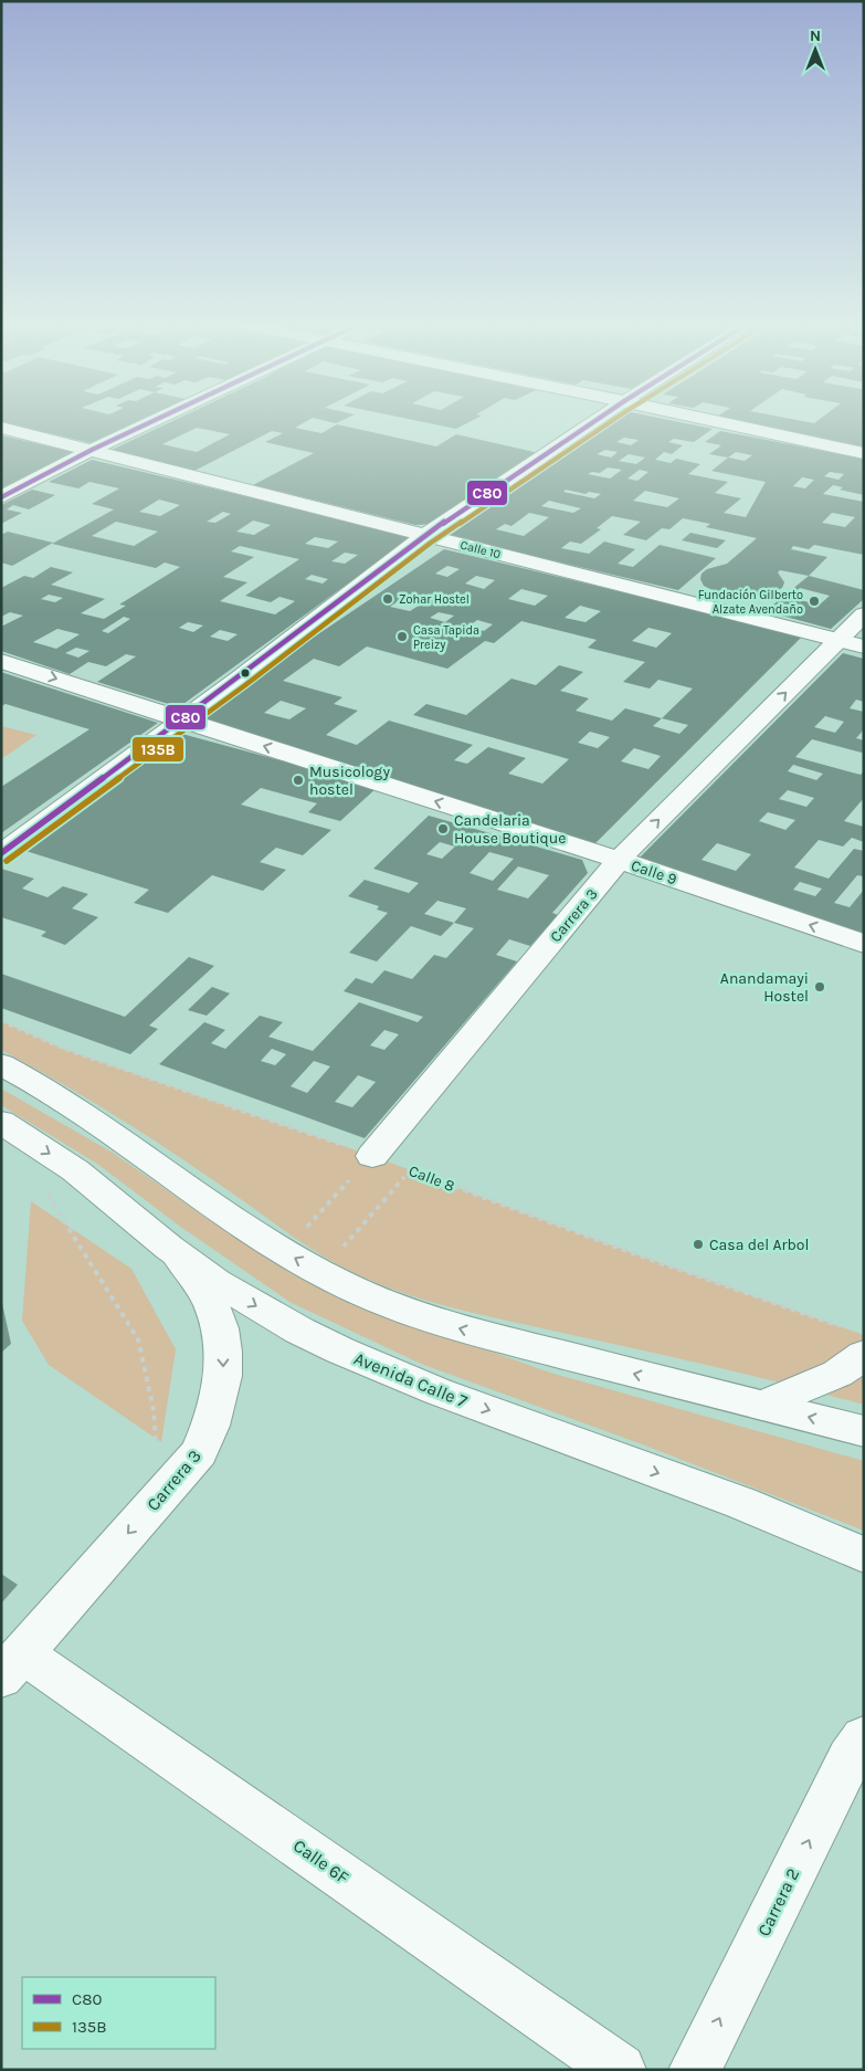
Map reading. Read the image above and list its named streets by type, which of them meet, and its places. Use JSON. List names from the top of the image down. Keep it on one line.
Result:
{"streets":{"street":["Calle 10","Calle 9","Carrera 3","Avenida Calle 7","Calle 6F","Carrera 2"],"path":["Calle 8"]},"crossings":[["Calle 10","Carrera 3"],["Calle 9","Carrera 3"],["Carrera 3","Calle 8"],["Carrera 3","Avenida Calle 7"],["Carrera 3","Calle 6F"]],"one_way":["Carrera 2"],"places":["Zohar Hostel","Fundación Gilberto Alzate Avendaño","Casa Tapida Preizy","Musicology hostel","Candelaria House Boutique","Anandamayi Hostel","Casa del Arbol"],"lines":["transit line C80","transit line 135B"],"legend":["C80","135B"],"north":"top"}
